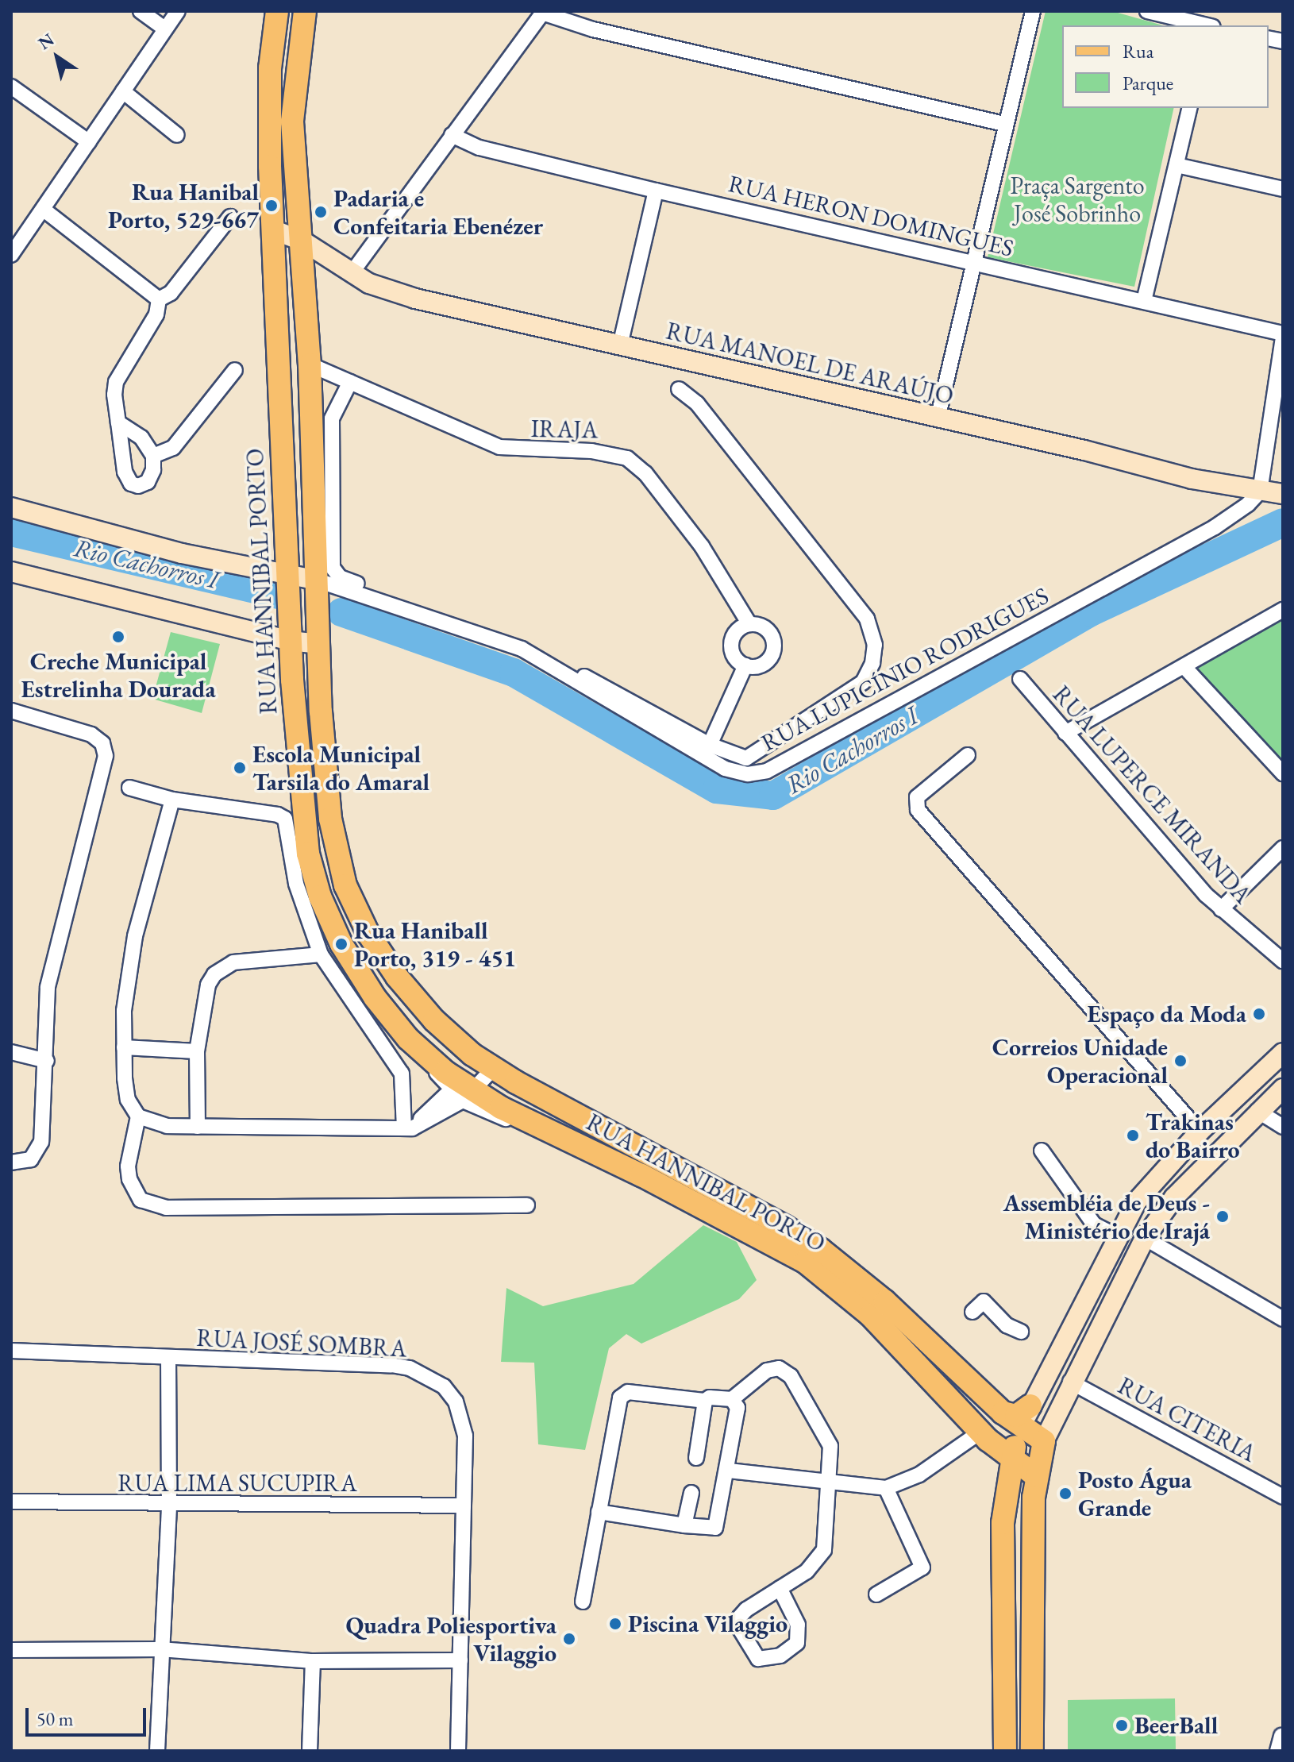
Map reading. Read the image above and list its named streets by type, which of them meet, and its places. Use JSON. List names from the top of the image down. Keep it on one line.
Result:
{"streets":{"main road":["RUA HANNIBAL PORTO"],"street":["RUA HERON DOMINGUES","RUA MANOEL DE ARAÚJO","IRAJA","RUA LUPICÍNIO RODRIGUES","RUA LUPERCE MIRANDA","RUA JOSÉ SOMBRA","RUA CITERIA","RUA LIMA SUCUPIRA"]},"crossings":[["RUA MANOEL DE ARAÚJO","RUA HANNIBAL PORTO"],["RUA MANOEL DE ARAÚJO","RUA LUPICÍNIO RODRIGUES"],["IRAJA","RUA HANNIBAL PORTO"],["RUA HANNIBAL PORTO","RUA LUPICÍNIO RODRIGUES"],["RUA JOSÉ SOMBRA","RUA LIMA SUCUPIRA"]],"water":["Rio Cachorros I"],"parks":["Praça Sargento José Sobrinho"],"places":["Rua Hanibal Porto, 529-667","Padaria e Confeitaria Ebenézer","Creche Municipal Estrelinha Dourada","Escola Municipal Tarsila do Amaral","Rua Haniball Porto, 319 - 451","Espaço da Moda","Correios Unidade Operacional","Trakinas do Bairro","Assembléia de Deus - Ministério de Irajá","Posto Água Grande","Piscina Vilaggio","Quadra Poliesportiva Vilaggio","BeerBall"],"legend":["Rua","Parque"],"scale_bar":"50 m","north":"top left"}
